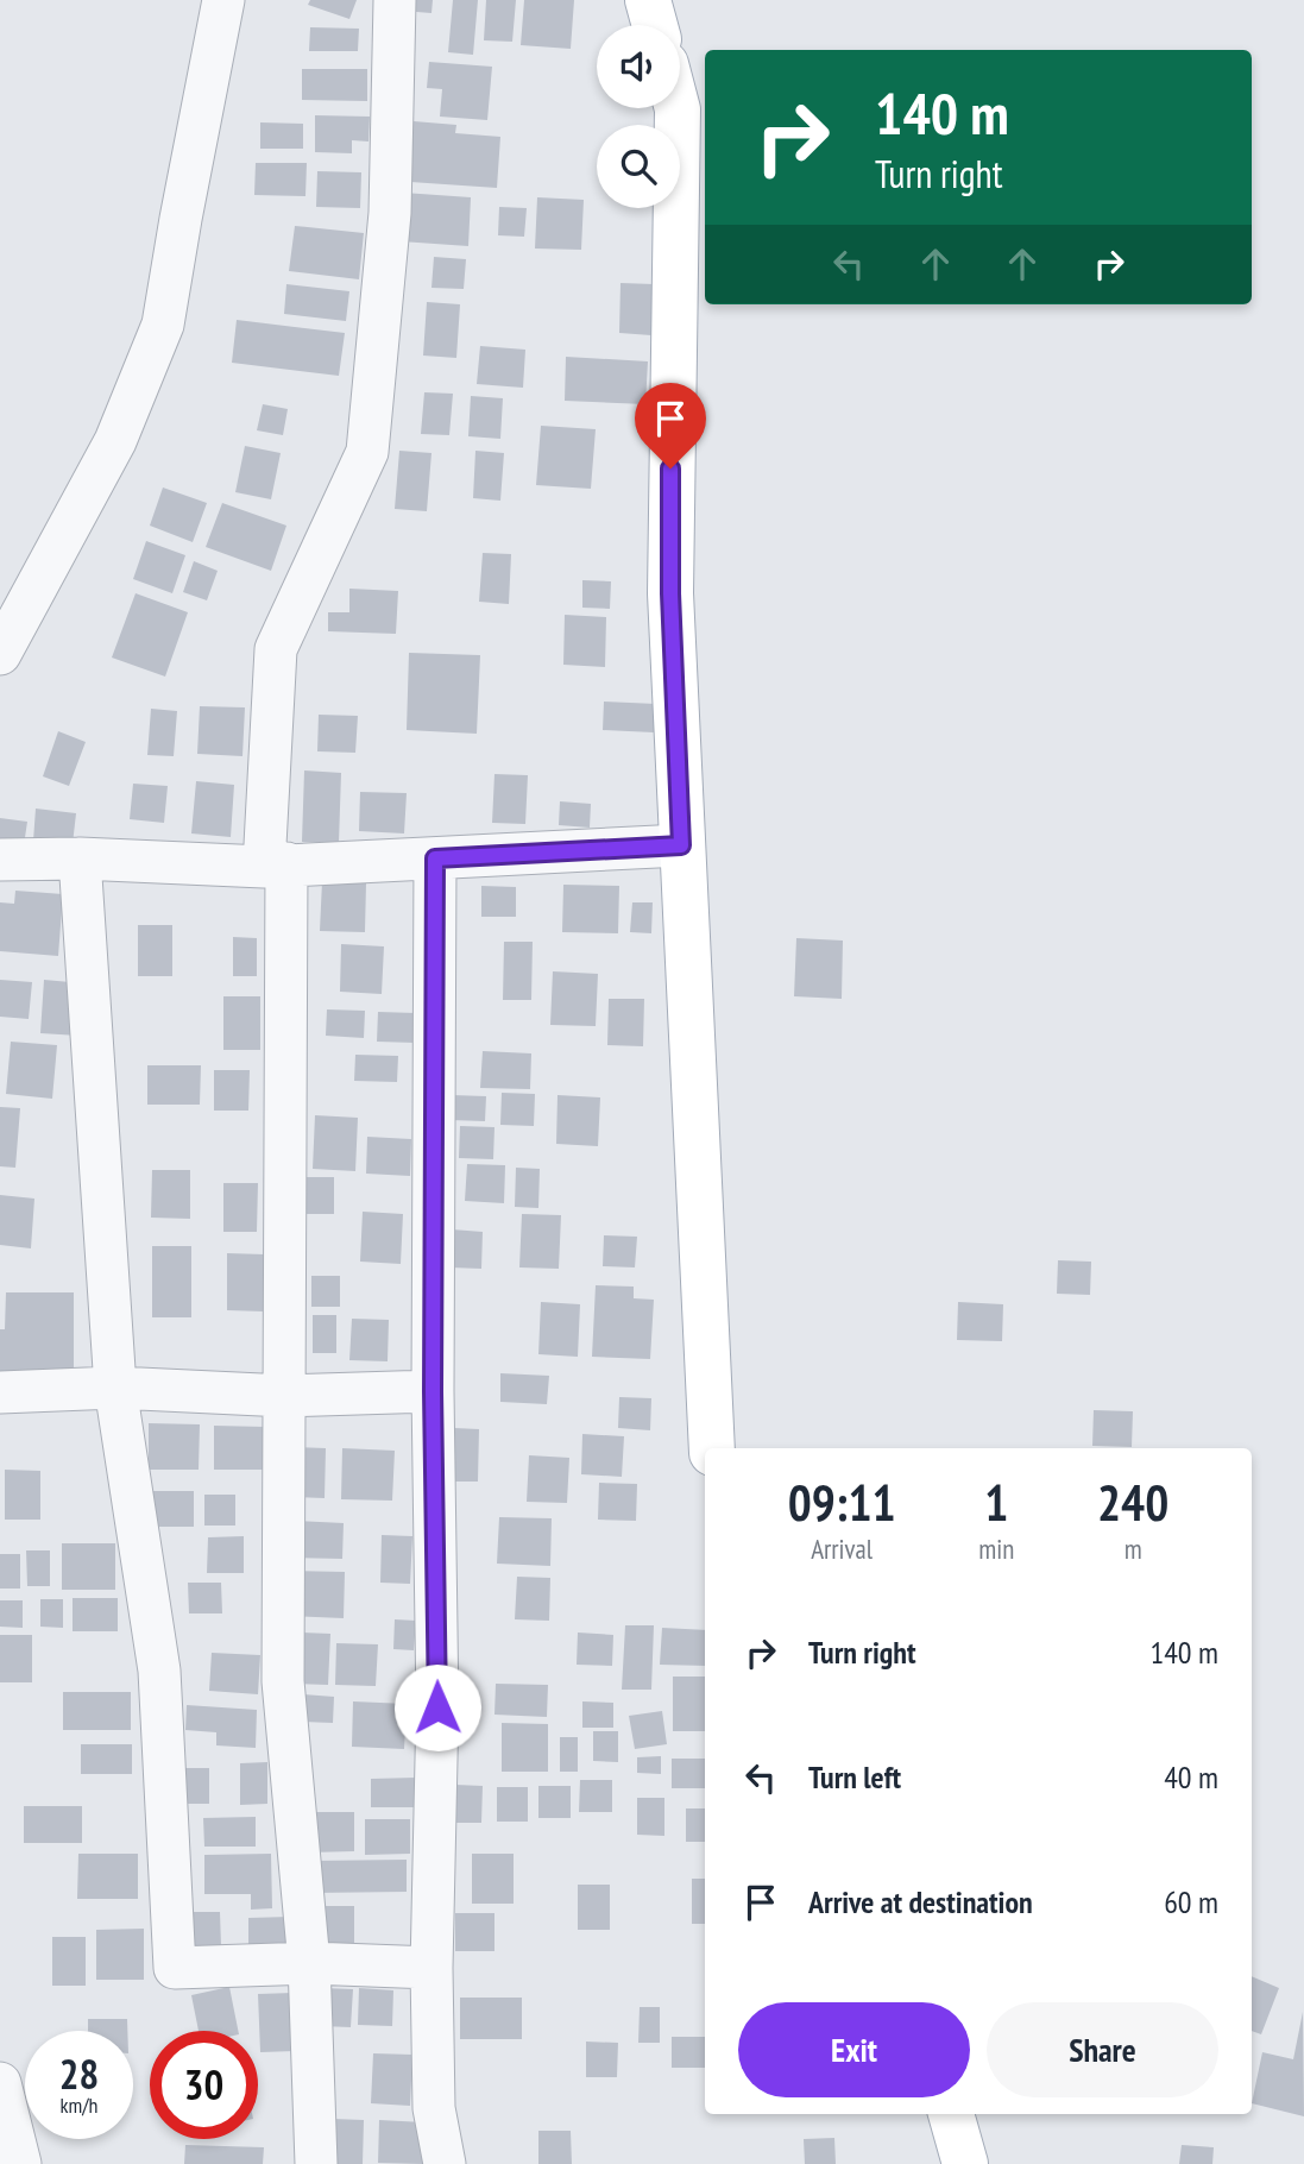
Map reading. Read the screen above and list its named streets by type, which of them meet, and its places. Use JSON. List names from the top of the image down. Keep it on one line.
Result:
{"page":{"turn":["140 m","Turn right"],"eta":["09:11","Arrival","1","min","240","m"],"list":[{"name":"Turn right","value":"140 m"},{"name":"Turn left","value":"40 m"},{"name":"Arrive at destination","value":"60 m"}],"buttons":["Exit","Share"],"speed":"28 km/h","limit":"30"}}
